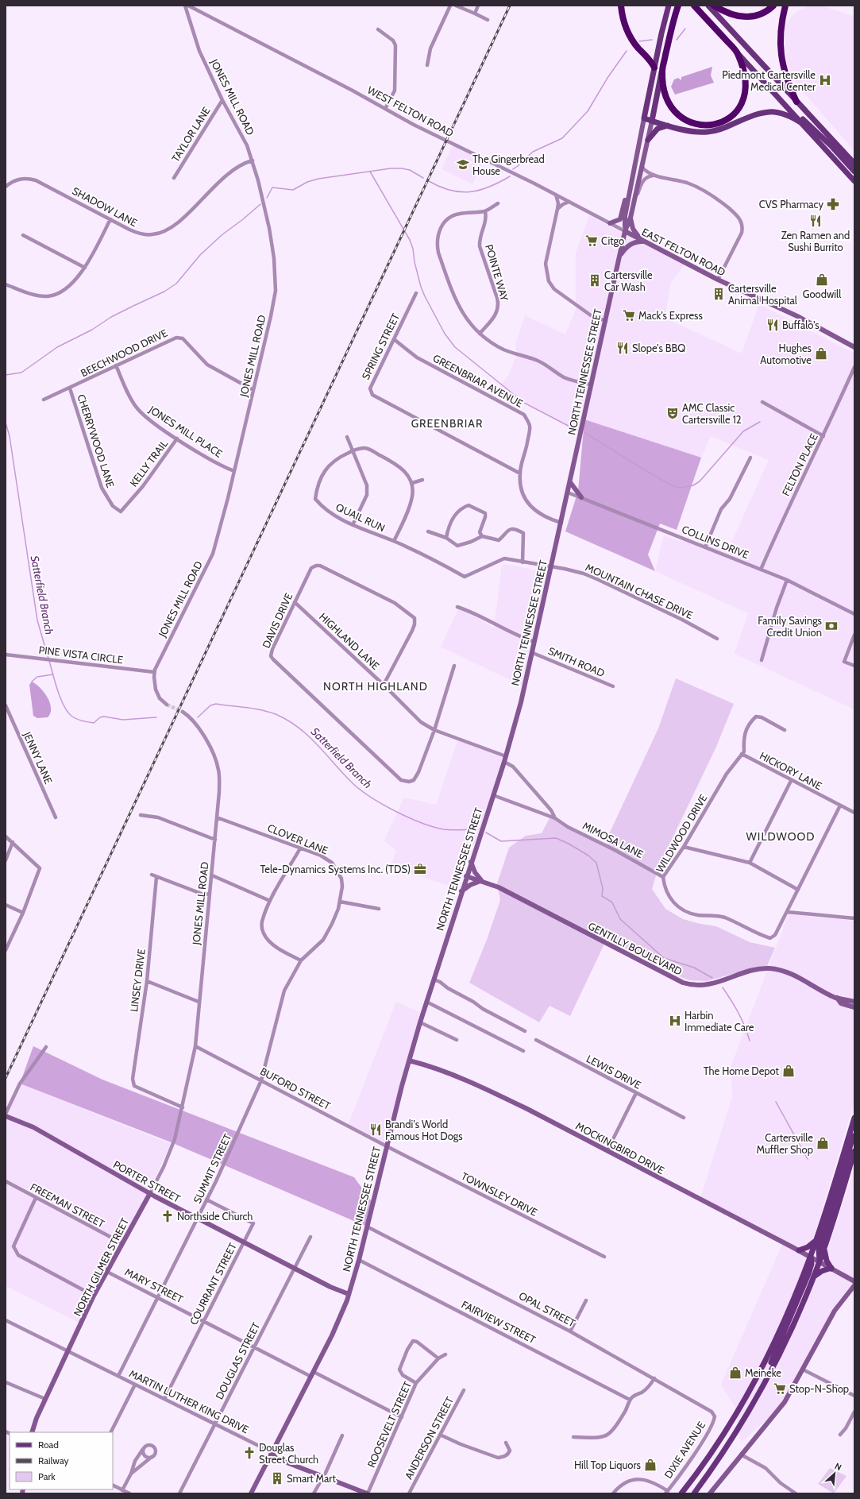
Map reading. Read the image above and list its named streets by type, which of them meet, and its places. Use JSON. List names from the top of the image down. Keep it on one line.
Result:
{"streets":{"main road":["NORTH TENNESSEE STREET"],"street":["JONES MILL ROAD","WEST FELTON ROAD","TAYLOR LANE","SHADOW LANE","EAST FELTON ROAD","POINTE WAY","SPRING STREET","BEECHWOOD DRIVE","GREENBRIAR AVENUE","JONES MILL PLACE","CHERRYWOOD LANE","KELLY TRAIL","FELTON PLACE","QUAIL RUN","COLLINS DRIVE","MOUNTAIN CHASE DRIVE","DAVIS DRIVE","HIGHLAND LANE","PINE VISTA CIRCLE","SMITH ROAD","JENNY LANE","HICKORY LANE","WILDWOOD DRIVE","CLOVER LANE","MIMOSA LANE","GENTILLY BOULEVARD","LINSEY DRIVE","LEWIS DRIVE","BUFORD STREET","MOCKINGBIRD DRIVE","SUMMIT STREET","PORTER STREET","TOWNSLEY DRIVE","FREEMAN STREET","NORTH GILMER STREET","COURRANT STREET","MARY STREET","OPAL STREET","FAIRVIEW STREET","DOUGLAS STREET","MARTIN LUTHER KING DRIVE","ROOSEVELT STREET","ANDERSON STREET","DIXIE AVENUE"]},"crossings":[["JONES MILL ROAD","TAYLOR LANE"],["JONES MILL ROAD","SHADOW LANE"],["JONES MILL ROAD","BEECHWOOD DRIVE"],["JONES MILL ROAD","JONES MILL PLACE"],["JONES MILL ROAD","PINE VISTA CIRCLE"],["JONES MILL ROAD","CLOVER LANE"],["JONES MILL ROAD","LINSEY DRIVE"],["JONES MILL ROAD","BUFORD STREET"],["JONES MILL ROAD","NORTH GILMER STREET"],["WEST FELTON ROAD","EAST FELTON ROAD"],["WEST FELTON ROAD","NORTH TENNESSEE STREET"],["EAST FELTON ROAD","NORTH TENNESSEE STREET"],["SPRING STREET","GREENBRIAR AVENUE"],["BEECHWOOD DRIVE","JONES MILL PLACE"],["BEECHWOOD DRIVE","CHERRYWOOD LANE"],["NORTH TENNESSEE STREET","GREENBRIAR AVENUE"],["NORTH TENNESSEE STREET","QUAIL RUN"],["NORTH TENNESSEE STREET","COLLINS DRIVE"],["NORTH TENNESSEE STREET","MOUNTAIN CHASE DRIVE"],["NORTH TENNESSEE STREET","HIGHLAND LANE"],["NORTH TENNESSEE STREET","SMITH ROAD"],["NORTH TENNESSEE STREET","MIMOSA LANE"],["NORTH TENNESSEE STREET","GENTILLY BOULEVARD"],["NORTH TENNESSEE STREET","BUFORD STREET"],["NORTH TENNESSEE STREET","MOCKINGBIRD DRIVE"],["NORTH TENNESSEE STREET","PORTER STREET"],["NORTH TENNESSEE STREET","TOWNSLEY DRIVE"],["NORTH TENNESSEE STREET","MARY STREET"],["NORTH TENNESSEE STREET","OPAL STREET"],["NORTH TENNESSEE STREET","FAIRVIEW STREET"],["NORTH TENNESSEE STREET","MARTIN LUTHER KING DRIVE"],["JONES MILL PLACE","KELLY TRAIL"],["CHERRYWOOD LANE","KELLY TRAIL"],["FELTON PLACE","COLLINS DRIVE"],["QUAIL RUN","MOUNTAIN CHASE DRIVE"],["DAVIS DRIVE","HIGHLAND LANE"],["HICKORY LANE","WILDWOOD DRIVE"],["WILDWOOD DRIVE","MIMOSA LANE"],["CLOVER LANE","SUMMIT STREET"],["LINSEY DRIVE","NORTH GILMER STREET"],["BUFORD STREET","SUMMIT STREET"],["BUFORD STREET","TOWNSLEY DRIVE"],["SUMMIT STREET","PORTER STREET"],["SUMMIT STREET","COURRANT STREET"],["SUMMIT STREET","MARY STREET"],["SUMMIT STREET","MARTIN LUTHER KING DRIVE"],["PORTER STREET","NORTH GILMER STREET"],["PORTER STREET","COURRANT STREET"],["PORTER STREET","DOUGLAS STREET"],["FREEMAN STREET","NORTH GILMER STREET"],["NORTH GILMER STREET","MARY STREET"],["NORTH GILMER STREET","MARTIN LUTHER KING DRIVE"],["COURRANT STREET","MARY STREET"],["COURRANT STREET","MARTIN LUTHER KING DRIVE"],["MARY STREET","DOUGLAS STREET"],["MARY STREET","ROOSEVELT STREET"],["OPAL STREET","DIXIE AVENUE"],["DOUGLAS STREET","MARTIN LUTHER KING DRIVE"],["MARTIN LUTHER KING DRIVE","ROOSEVELT STREET"]],"districts":["GREENBRIAR","NORTH HIGHLAND","WILDWOOD"],"water":["Satterfield Branch"],"places":{"hospital":["Piedmont Cartersville Medical Center","Harbin Immediate Care"],"school or university":["The Gingerbread House"],"pharmacy":["CVS Pharmacy"],"restaurant":["Zen Ramen and Sushi Burrito","Buffalo's","Slope's BBQ","Brandi's World Famous Hot Dogs"],"supermarket":["Citgo","Mack's Express","Stop-N-Shop"],"shop":["Goodwill","Hughes Automotive","The Home Depot","Cartersville Muffler Shop","Meineke","Hill Top Liquors"],"building":["Cartersville Car Wash","Cartersville Animal Hospital","Smart Mart"],"theatre":["AMC Classic Cartersville 12"],"bank":["Family Savings Credit Union"],"office":["Tele-Dynamics Systems Inc. (TDS)"],"church":["Northside Church","Douglas Street Church"]},"legend":["Road","Railway","Park"],"north":"top right"}
